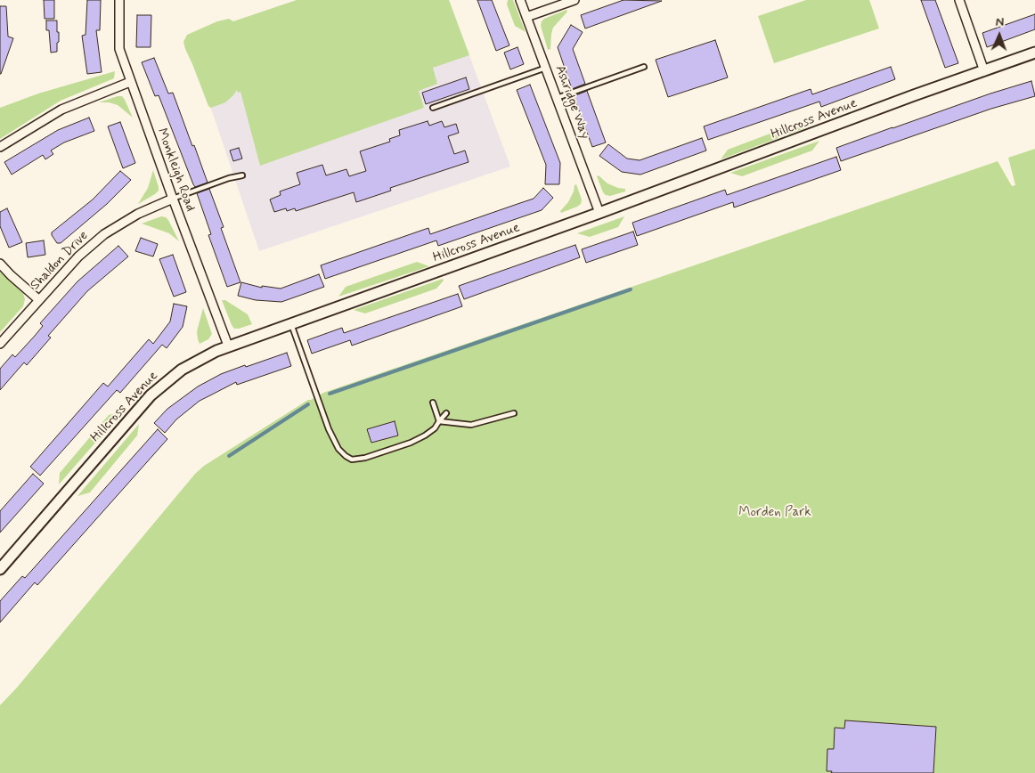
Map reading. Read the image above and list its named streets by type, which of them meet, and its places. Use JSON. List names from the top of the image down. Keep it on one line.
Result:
{"streets":{"street":["Ashridge Way","Hillcross Avenue","Monkleigh Road","Shaldon Drive"]},"crossings":[["Ashridge Way","Hillcross Avenue"],["Hillcross Avenue","Monkleigh Road"],["Monkleigh Road","Shaldon Drive"]],"parks":["Morden Park"],"north":"top"}
